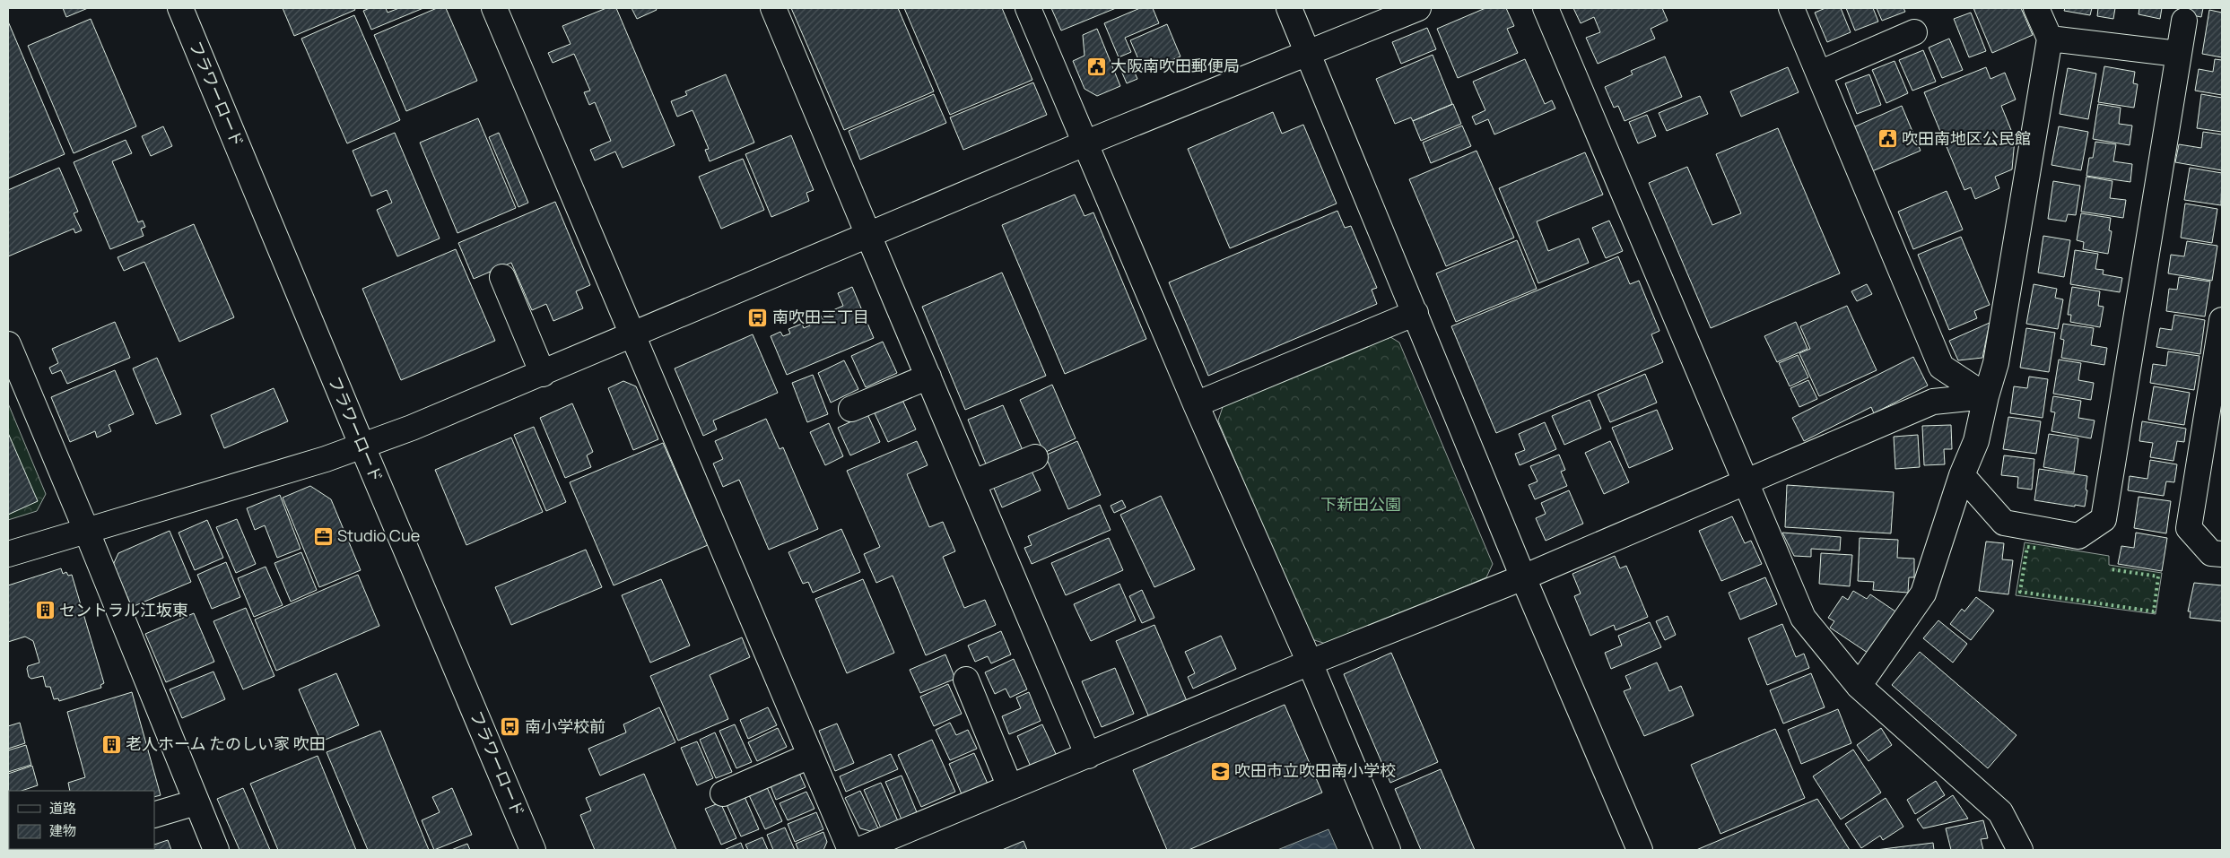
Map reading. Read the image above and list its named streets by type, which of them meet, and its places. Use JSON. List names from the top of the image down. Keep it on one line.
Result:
{"streets":{"street":["フラワーロード"]},"parks":["下新田公園"],"places":{"public building":["大阪南吹田郵便局","吹田南地区公民館"],"bus stop":["南吹田三丁目","南小学校前"],"office":["Studio Cue"],"building":["セントラル江坂東","老人ホーム たのしい家 吹田"],"school or university":["吹田市立吹田南小学校"]},"legend":["道路","建物"]}
